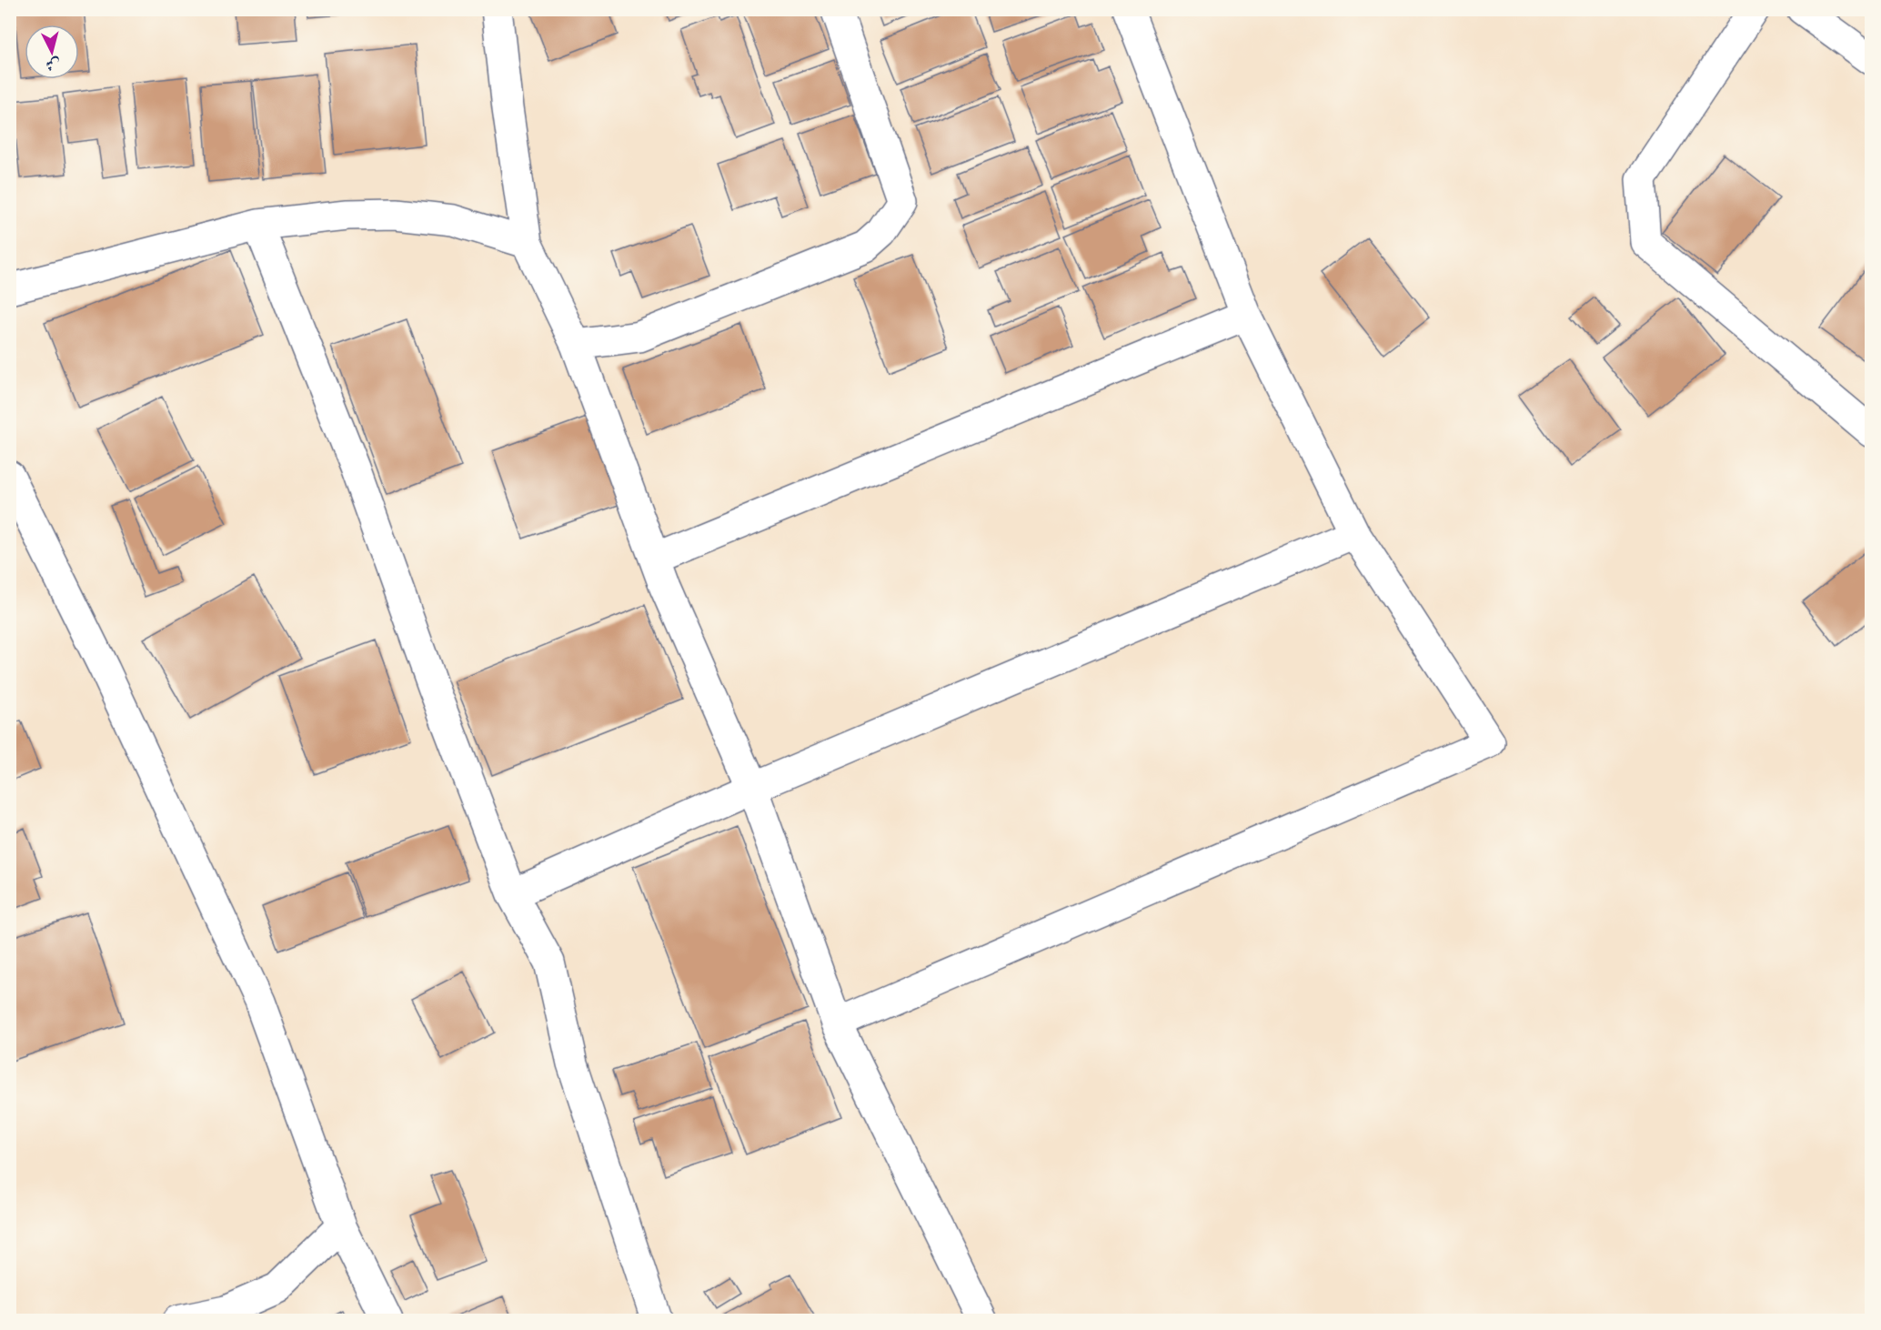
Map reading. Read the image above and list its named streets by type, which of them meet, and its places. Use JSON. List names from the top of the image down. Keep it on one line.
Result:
{"north":"bottom"}
